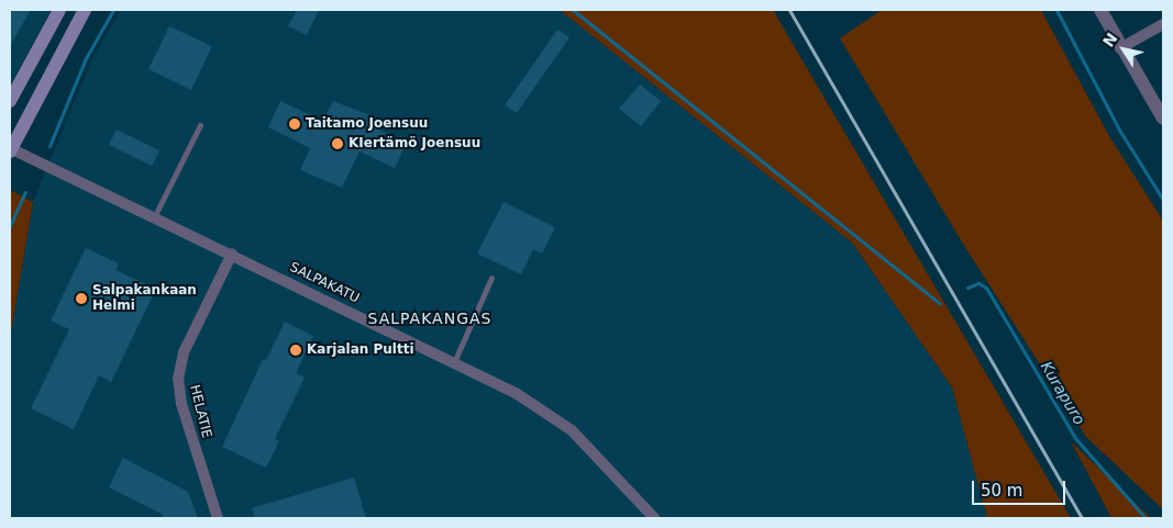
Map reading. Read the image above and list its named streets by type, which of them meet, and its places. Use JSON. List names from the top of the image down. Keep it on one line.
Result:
{"streets":{"street":["SALPAKATU","HELATIE"]},"crossings":[["SALPAKATU","HELATIE"]],"districts":["SALPAKANGAS"],"water":["Kurapuro"],"places":["Taitamo Joensuu","KIertämö Joensuu","Salpakankaan Helmi","Karjalan Pultti"],"scale_bar":"50 m","north":"top left"}
